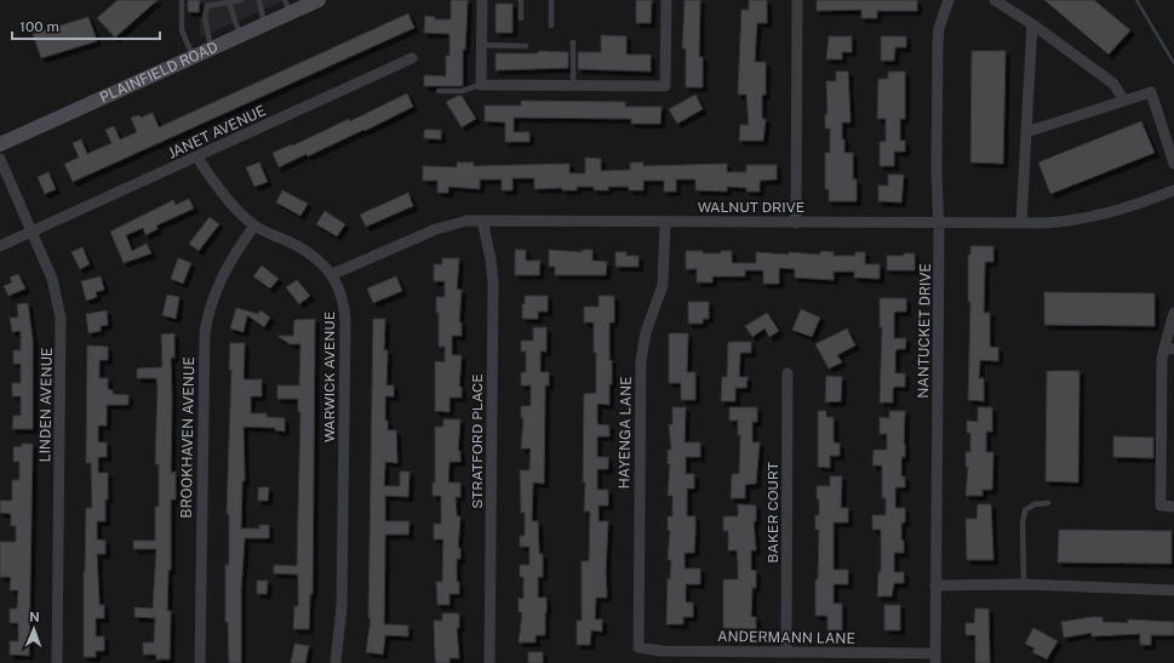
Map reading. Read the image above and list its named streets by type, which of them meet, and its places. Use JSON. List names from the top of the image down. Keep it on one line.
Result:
{"streets":{"main road":["PLAINFIELD ROAD"],"street":["JANET AVENUE","WALNUT DRIVE","NANTUCKET DRIVE","WARWICK AVENUE","LINDEN AVENUE","HAYENGA LANE","BROOKHAVEN AVENUE","STRATFORD PLACE","BAKER COURT","ANDERMANN LANE"]},"crossings":[["JANET AVENUE","WARWICK AVENUE"],["JANET AVENUE","LINDEN AVENUE"],["WALNUT DRIVE","NANTUCKET DRIVE"],["WALNUT DRIVE","WARWICK AVENUE"],["WALNUT DRIVE","HAYENGA LANE"],["WALNUT DRIVE","STRATFORD PLACE"],["NANTUCKET DRIVE","ANDERMANN LANE"],["WARWICK AVENUE","BROOKHAVEN AVENUE"],["HAYENGA LANE","ANDERMANN LANE"],["BAKER COURT","ANDERMANN LANE"]],"scale_bar":"100 m","north":"top"}
